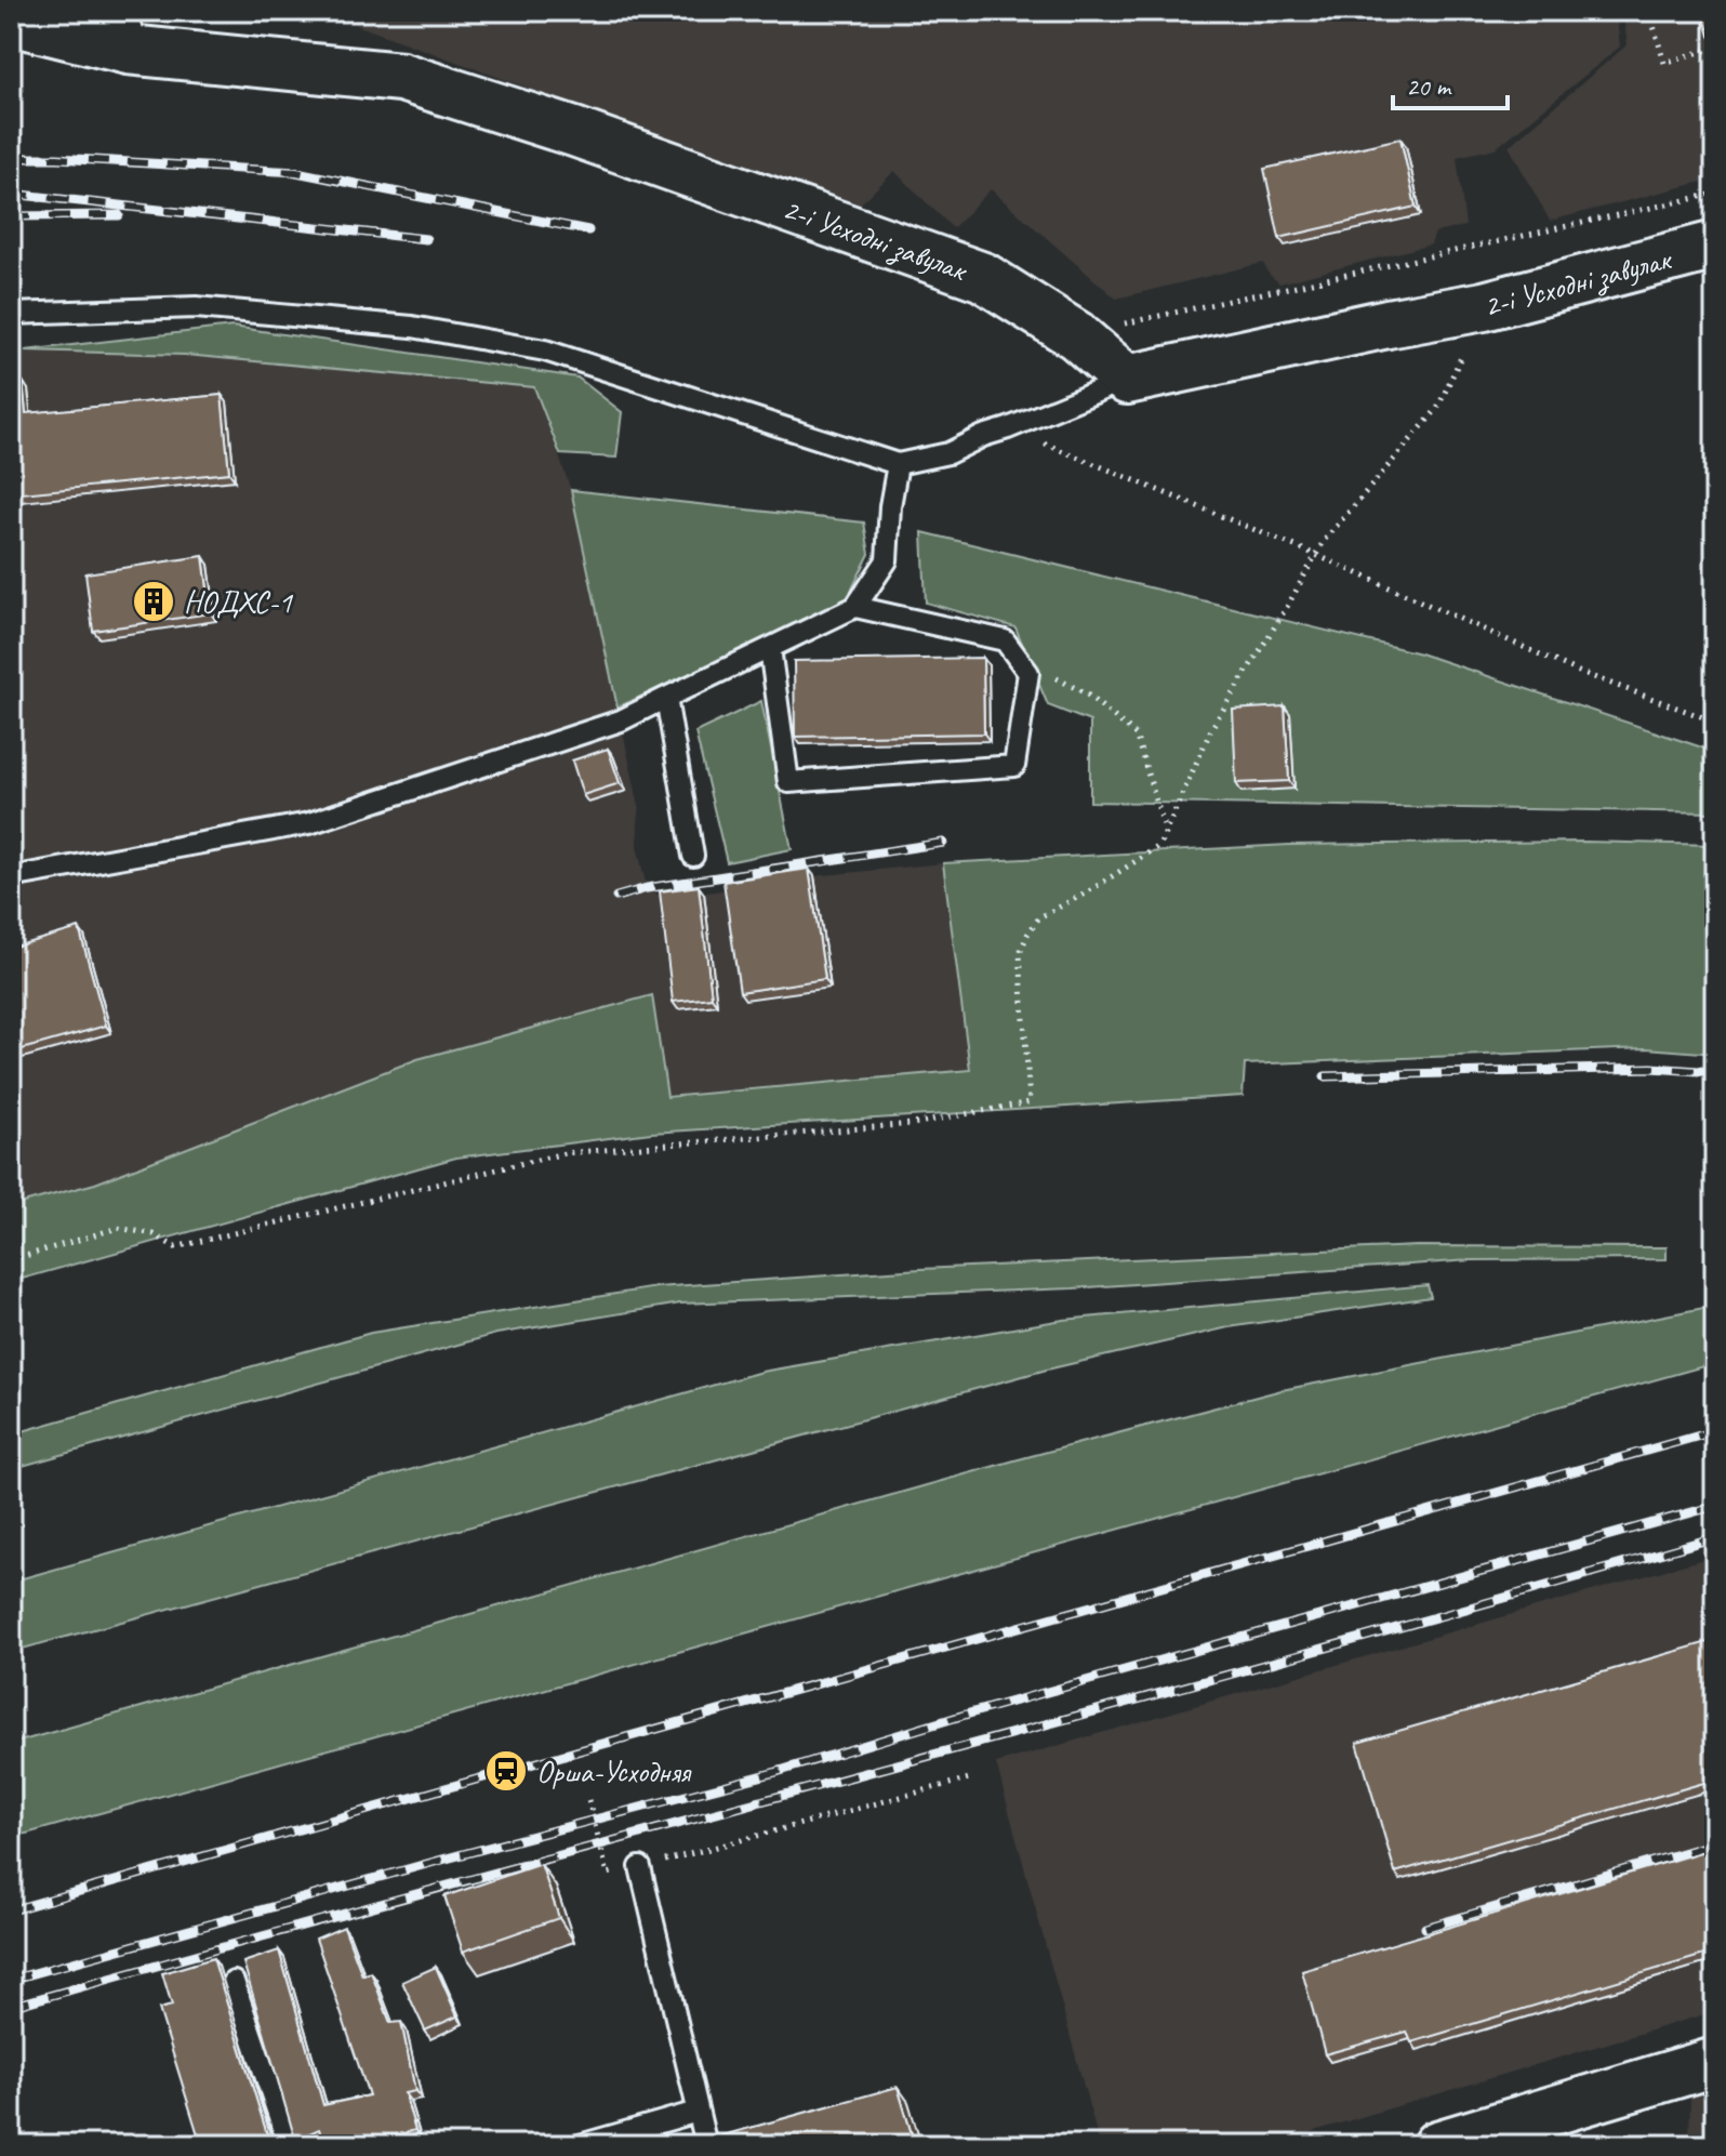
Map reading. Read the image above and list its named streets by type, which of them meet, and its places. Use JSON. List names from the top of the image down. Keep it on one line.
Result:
{"streets":{"street":["2-і Усходні завулак"]},"places":{"building":["НОДХС-1"],"station":["Орша-Усходняя"]},"scale_bar":"20 m"}
